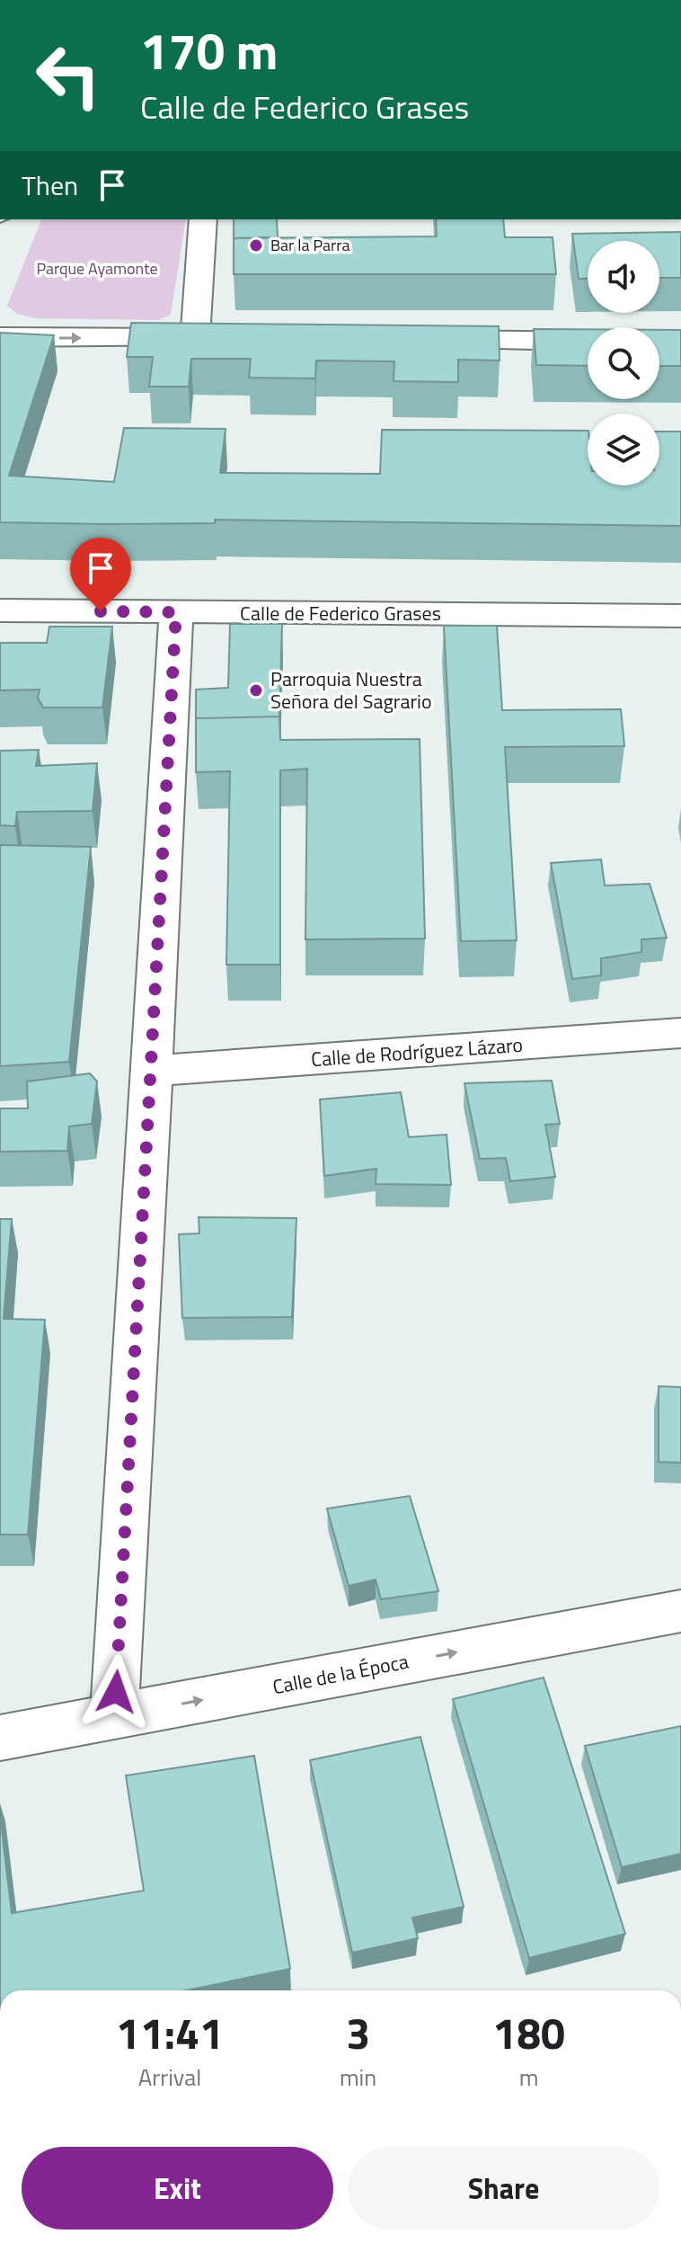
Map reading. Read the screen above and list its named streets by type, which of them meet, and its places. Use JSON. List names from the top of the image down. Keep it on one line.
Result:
{"streets":{"street":["Calle de Federico Grases","Calle de Rodríguez Lázaro","Calle de la Época"]},"one_way":["Calle de la Época"],"parks":["Parque Ayamonte"],"places":["Bar la Parra","Parroquia Nuestra Señora del Sagrario"],"page":{"turn":["170 m","Calle de Federico Grases"],"then":"Then","eta":["11:41","Arrival","3","min","180","m"],"buttons":["Exit","Share"]}}
